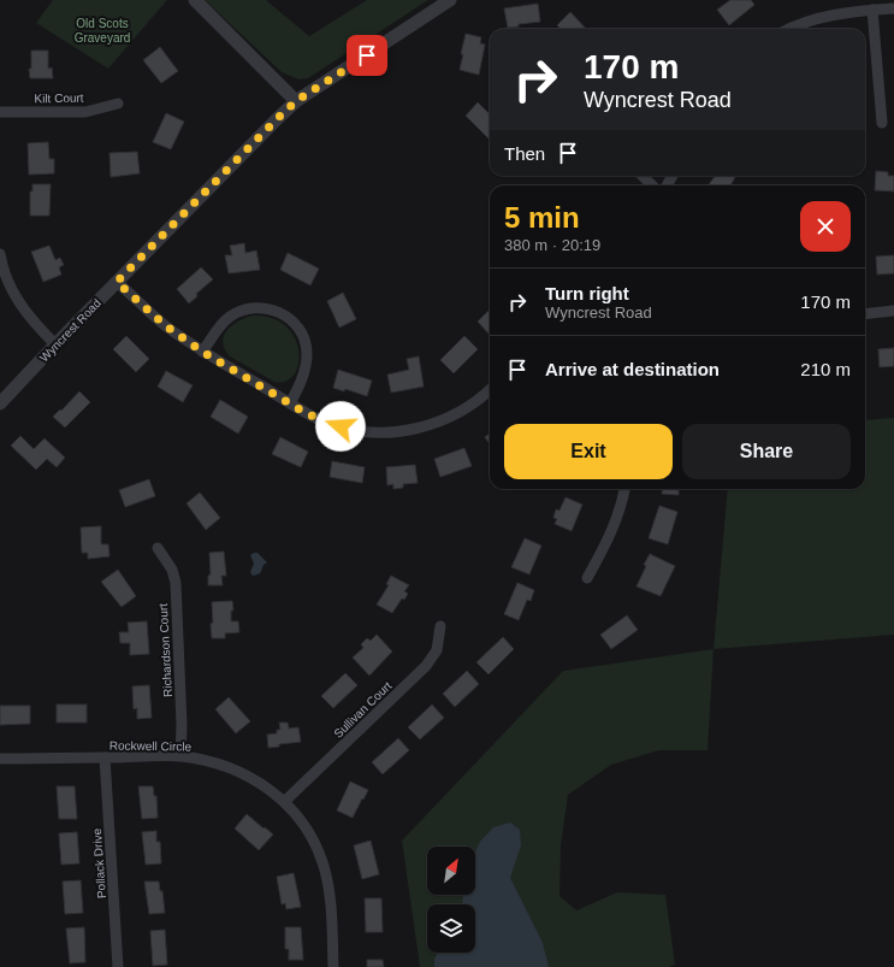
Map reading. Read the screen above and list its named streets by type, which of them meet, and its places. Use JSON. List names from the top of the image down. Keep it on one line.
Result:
{"streets":{"street":["Kilt Court","Wyncrest Road","Richardson Court","Sullivan Court","Rockwell Circle","Pollack Drive"]},"crossings":[["Richardson Court","Rockwell Circle"],["Sullivan Court","Rockwell Circle"],["Rockwell Circle","Pollack Drive"]],"parks":["Old Scots Graveyard"],"north":"top right","page":{"turn":["170 m","Wyncrest Road"],"then":"Then","heading":["5 min","380 m · 20:19"],"list":[{"name":"Turn right","note":"Wyncrest Road","value":"170 m"},{"name":"Arrive at destination","value":"210 m"}],"buttons":["Exit","Share"]}}
